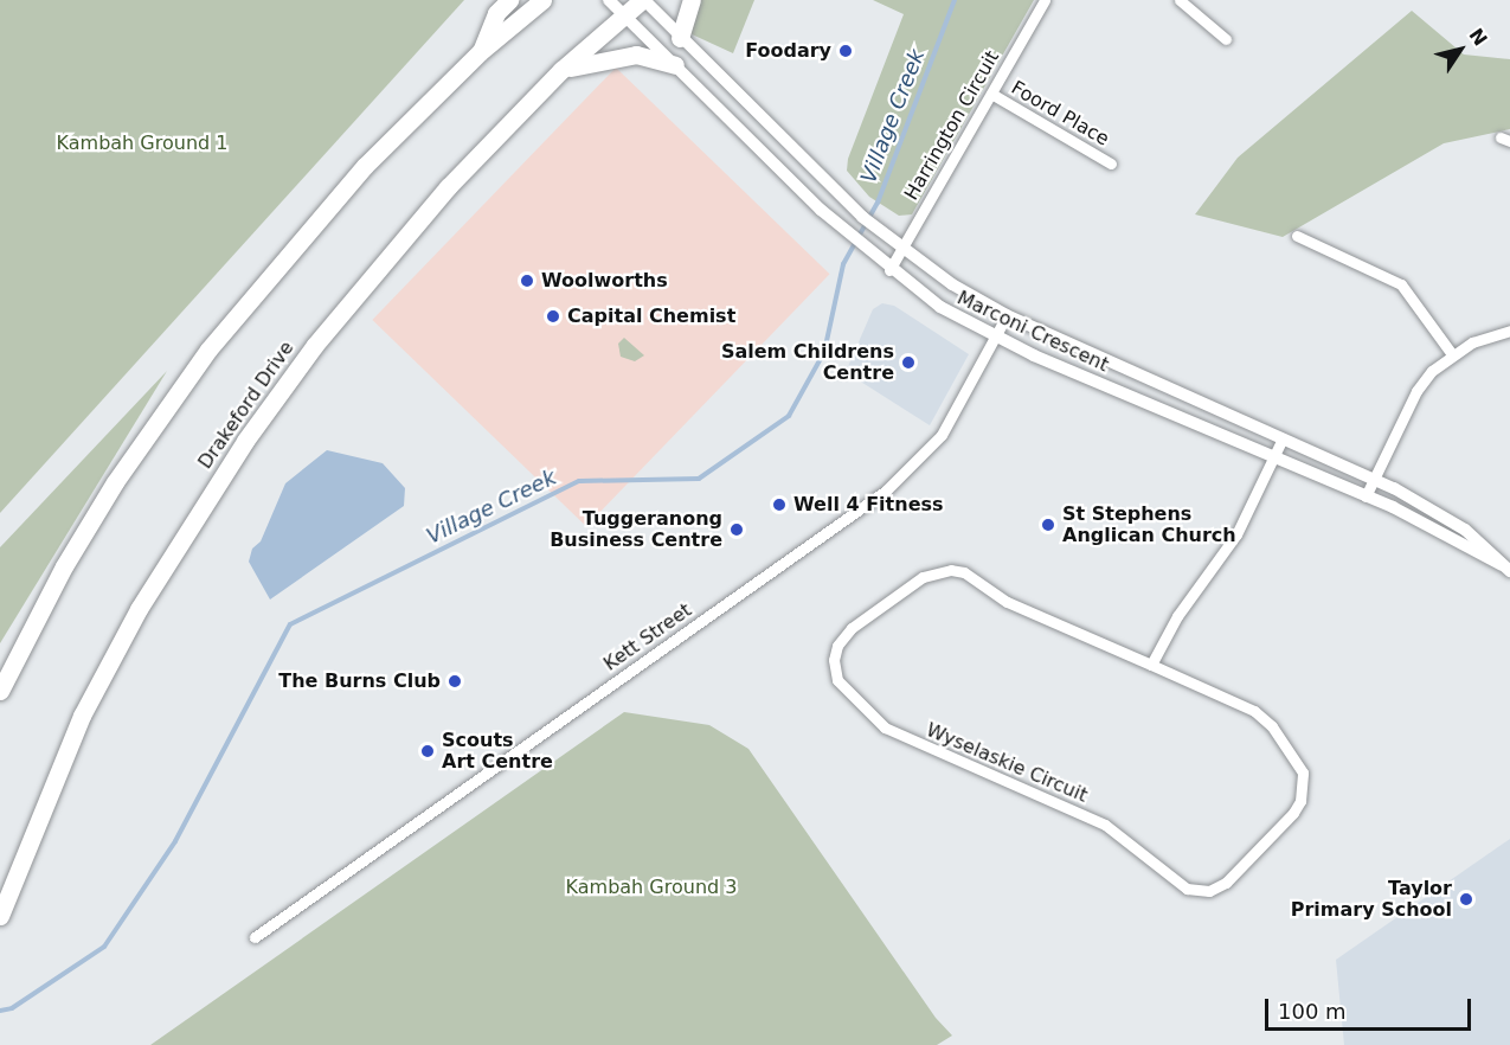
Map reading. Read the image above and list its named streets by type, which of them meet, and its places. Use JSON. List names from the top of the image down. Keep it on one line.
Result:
{"streets":{"highway":["Drakeford Drive"],"street":["Foord Place","Harrington Circuit","Marconi Crescent","Kett Street","Wyselaskie Circuit"]},"crossings":[["Foord Place","Harrington Circuit"],["Harrington Circuit","Marconi Crescent"],["Marconi Crescent","Drakeford Drive"],["Marconi Crescent","Kett Street"]],"water":["Village Creek"],"parks":["Kambah Ground 1","Kambah Ground 3"],"places":["Foodary","Woolworths","Capital Chemist","Salem Childrens Centre","Well 4 Fitness","St Stephens Anglican Church","Tuggeranong Business Centre","The Burns Club","Scouts Art Centre","Taylor Primary School"],"scale_bar":"100 m","north":"top right"}
